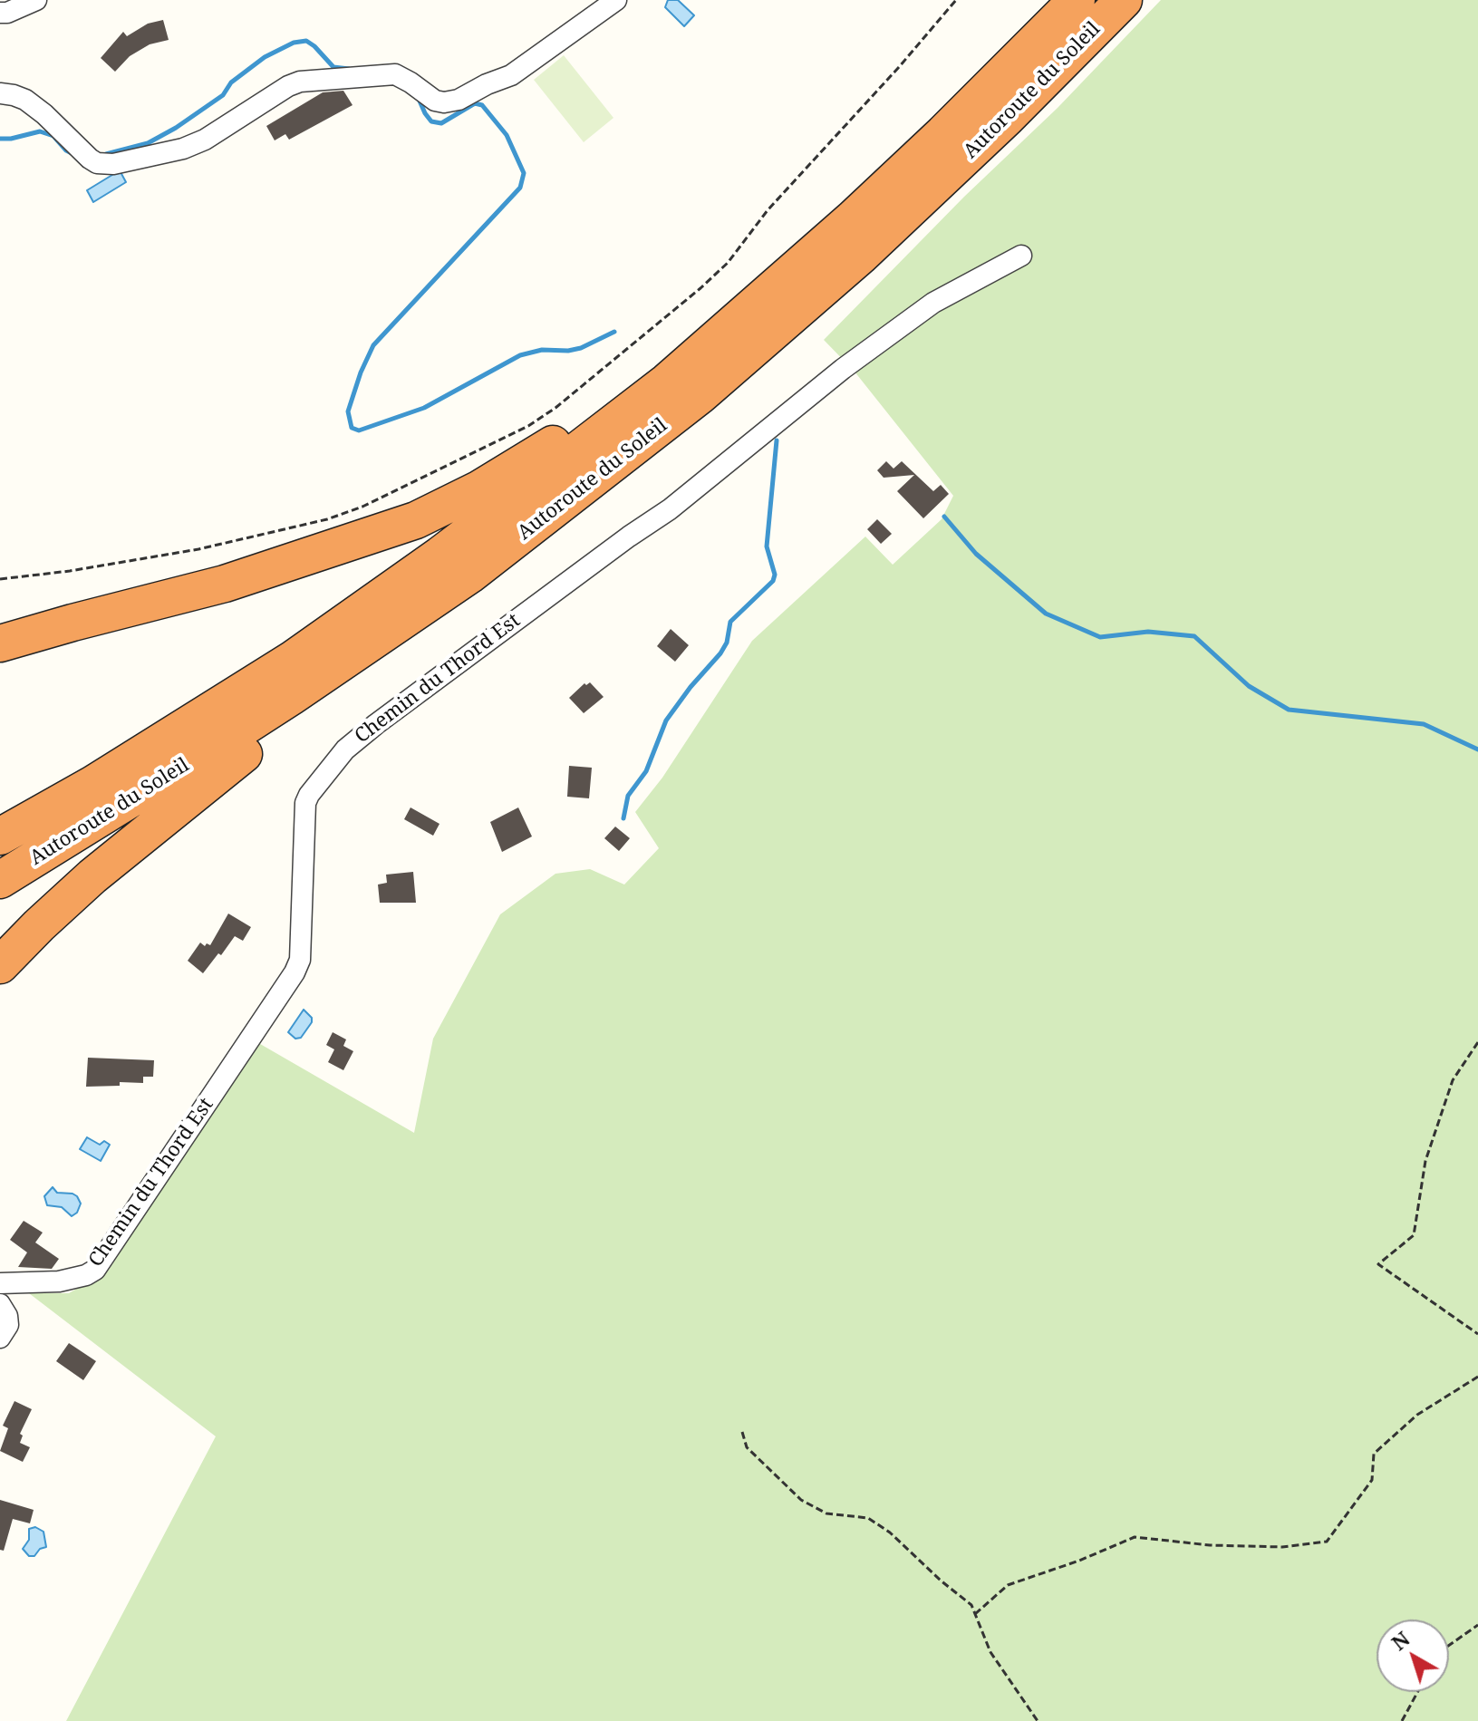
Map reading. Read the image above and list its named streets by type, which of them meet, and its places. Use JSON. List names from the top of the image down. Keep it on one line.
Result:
{"streets":{"highway":["Autoroute du Soleil"],"street":["Chemin du Thord Est"]},"north":"top left"}
